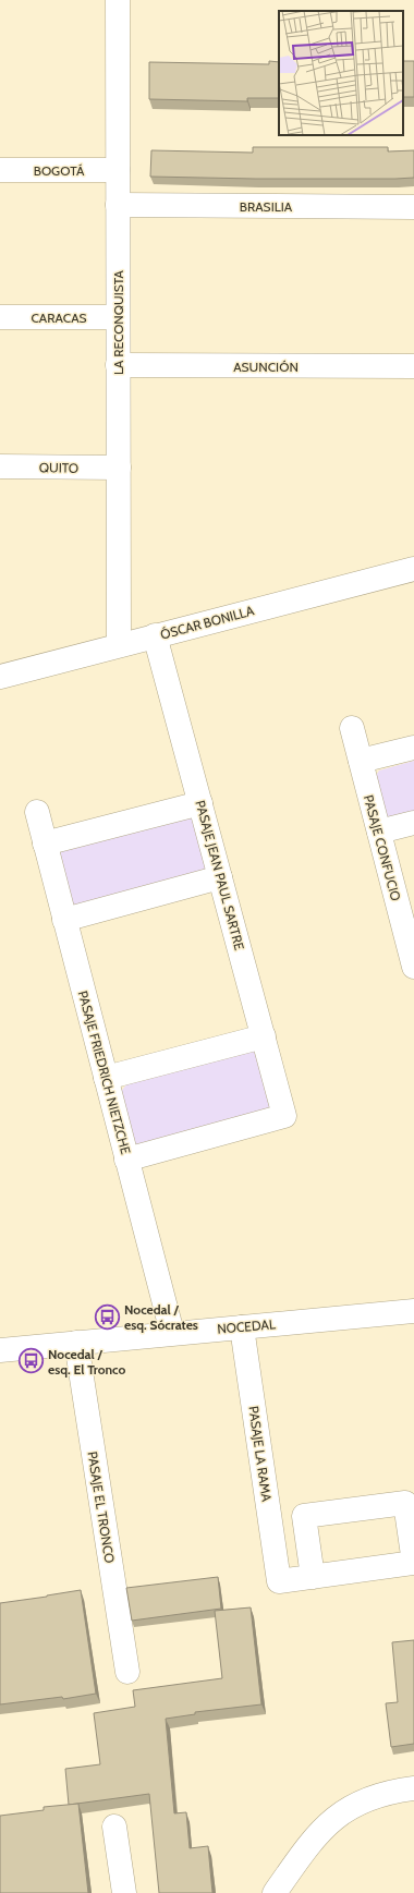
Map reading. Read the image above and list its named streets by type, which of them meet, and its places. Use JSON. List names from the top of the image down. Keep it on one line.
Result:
{"streets":{"street":["BOGOTÁ","BRASILIA","CARACAS","LA RECONQUISTA","ASUNCIÓN","QUITO","ÓSCAR BONILLA","PASAJE CONFUCIO","PASAJE JEAN PAUL SARTRE","PASAJE FRIEDRICH NIETZCHE","NOCEDAL","PASAJE LA RAMA","PASAJE EL TRONCO"]},"crossings":[["BOGOTÁ","LA RECONQUISTA"],["BRASILIA","LA RECONQUISTA"],["CARACAS","LA RECONQUISTA"],["LA RECONQUISTA","ASUNCIÓN"],["LA RECONQUISTA","QUITO"],["LA RECONQUISTA","ÓSCAR BONILLA"],["ÓSCAR BONILLA","PASAJE JEAN PAUL SARTRE"],["PASAJE JEAN PAUL SARTRE","PASAJE FRIEDRICH NIETZCHE"],["PASAJE FRIEDRICH NIETZCHE","NOCEDAL"],["NOCEDAL","PASAJE LA RAMA"],["NOCEDAL","PASAJE EL TRONCO"]],"places":{"bus stop":["Nocedal / esq. Sócrates","Nocedal / esq. El Tronco"]}}
